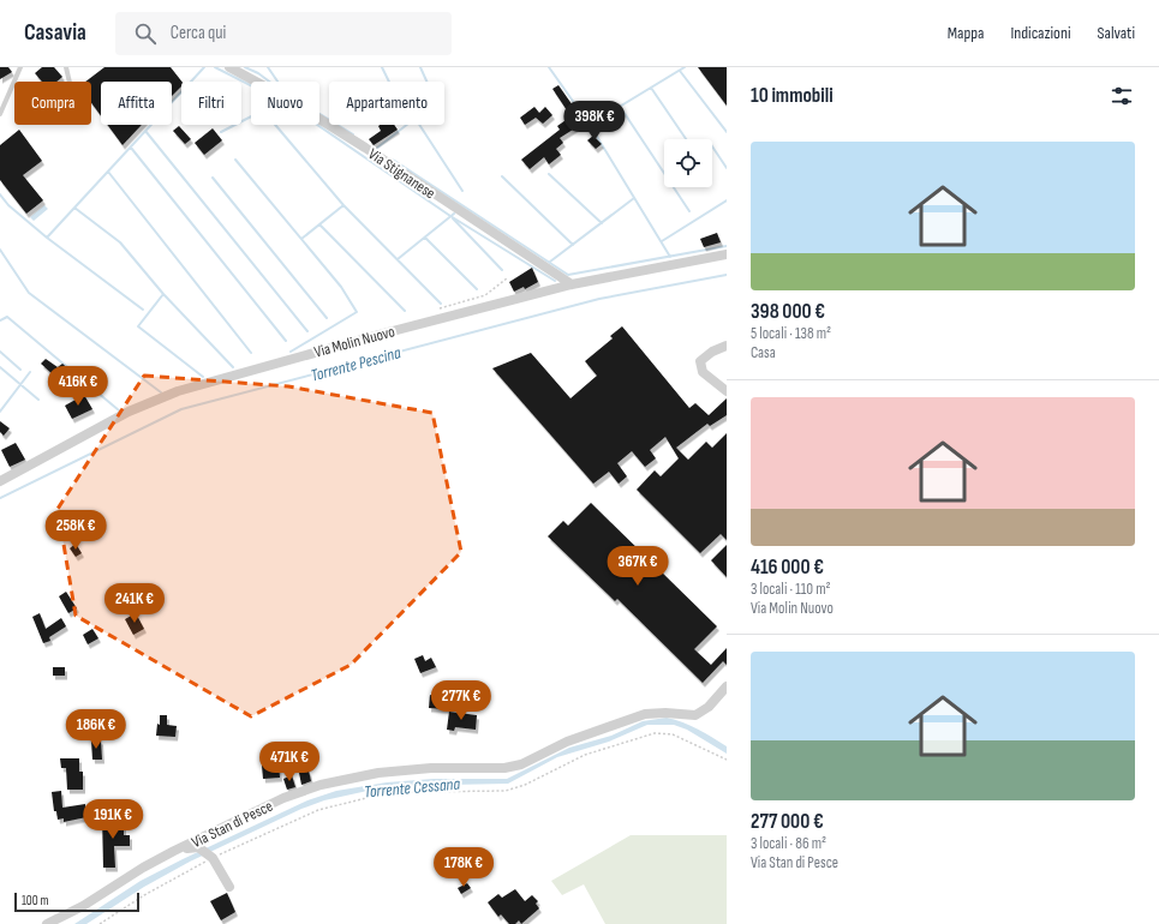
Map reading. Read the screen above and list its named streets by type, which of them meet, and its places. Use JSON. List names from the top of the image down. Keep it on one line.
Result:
{"streets":{"street":["Via Stignanese","Via Molin Nuovo","Via Stan di Pesce"]},"crossings":[["Via Stignanese","Via Molin Nuovo"]],"water":["Torrente Pescina","Torrente Cessana"],"scale_bar":"100 m","page":{"header":"Casavia","search":"Cerca qui","nav":["Mappa","Indicazioni","Salvati"],"heading":"10 immobili","chip":["Compra","Affitta","Filtri","Nuovo","Appartamento"],"price":["398K €","416K €","258K €","367K €","241K €","277K €","186K €","471K €","191K €","178K €"],"list":[{"name":"398 000 €","note":"5 locali · 138 m² · Casa"},{"name":"416 000 €","note":"3 locali · 110 m² · Via Molin Nuovo"},{"name":"277 000 €","note":"3 locali · 86 m² · Via Stan di Pesce"}],"scale":"100 m"}}
